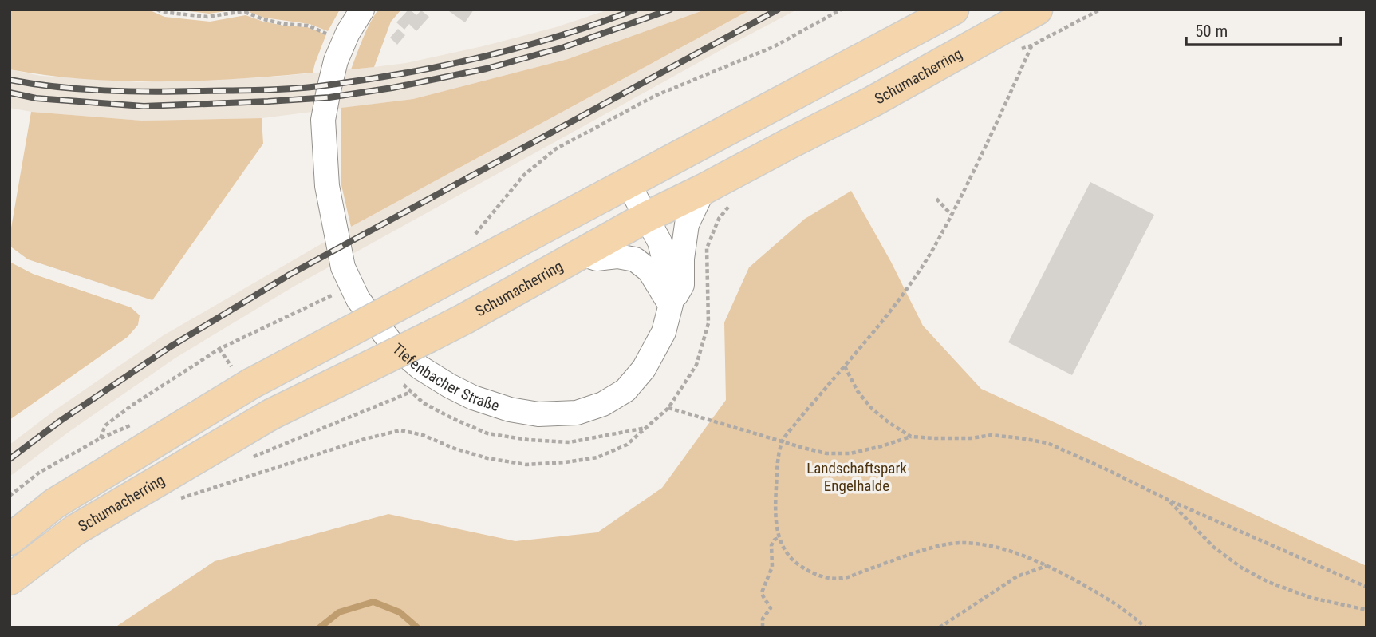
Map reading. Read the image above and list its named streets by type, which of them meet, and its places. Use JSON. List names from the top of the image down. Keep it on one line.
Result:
{"streets":{"main road":["Schumacherring"],"street":["Tiefenbacher Straße"]},"crossings":[["Schumacherring","Tiefenbacher Straße"]],"parks":["Landschaftspark Engelhalde"],"scale_bar":"50 m"}
